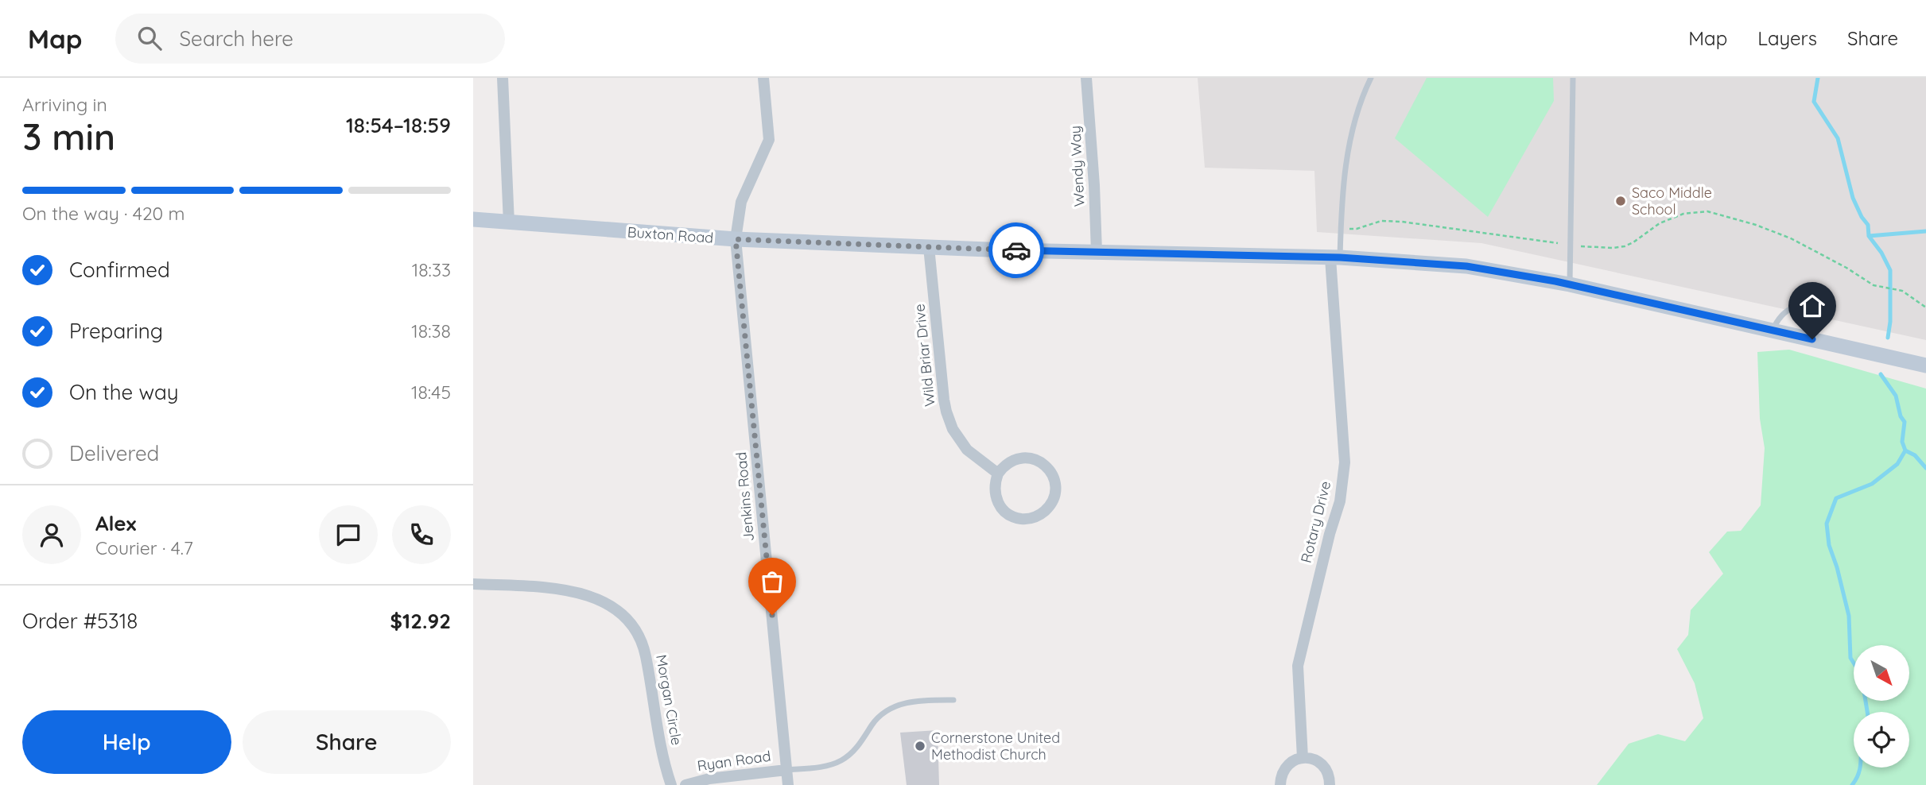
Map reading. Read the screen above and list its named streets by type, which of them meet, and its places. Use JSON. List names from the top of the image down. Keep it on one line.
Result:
{"streets":{"main road":["Buxton Road"],"street":["Wendy Way","Wild Briar Drive","Jenkins Road","Rotary Drive","Morgan Circle","Ryan Road"]},"crossings":[["Wendy Way","Buxton Road"],["Buxton Road","Wild Briar Drive"],["Buxton Road","Jenkins Road"],["Buxton Road","Rotary Drive"],["Jenkins Road","Ryan Road"]],"places":["Saco Middle School","Cornerstone United Methodist Church"],"north":"bottom right","page":{"header":"Map","search":"Search here","nav":["Map","Layers","Share"],"heading":["3 min","Arriving in","18:54–18:59"],"panel":["Alex","Courier · 4.7","Order #5318","$12.92"],"bar":"On the way · 420 m","list":[["Confirmed","18:33"],["Preparing","18:38"],["On the way","18:45"],"Delivered"],"buttons":["Help","Share"]}}
